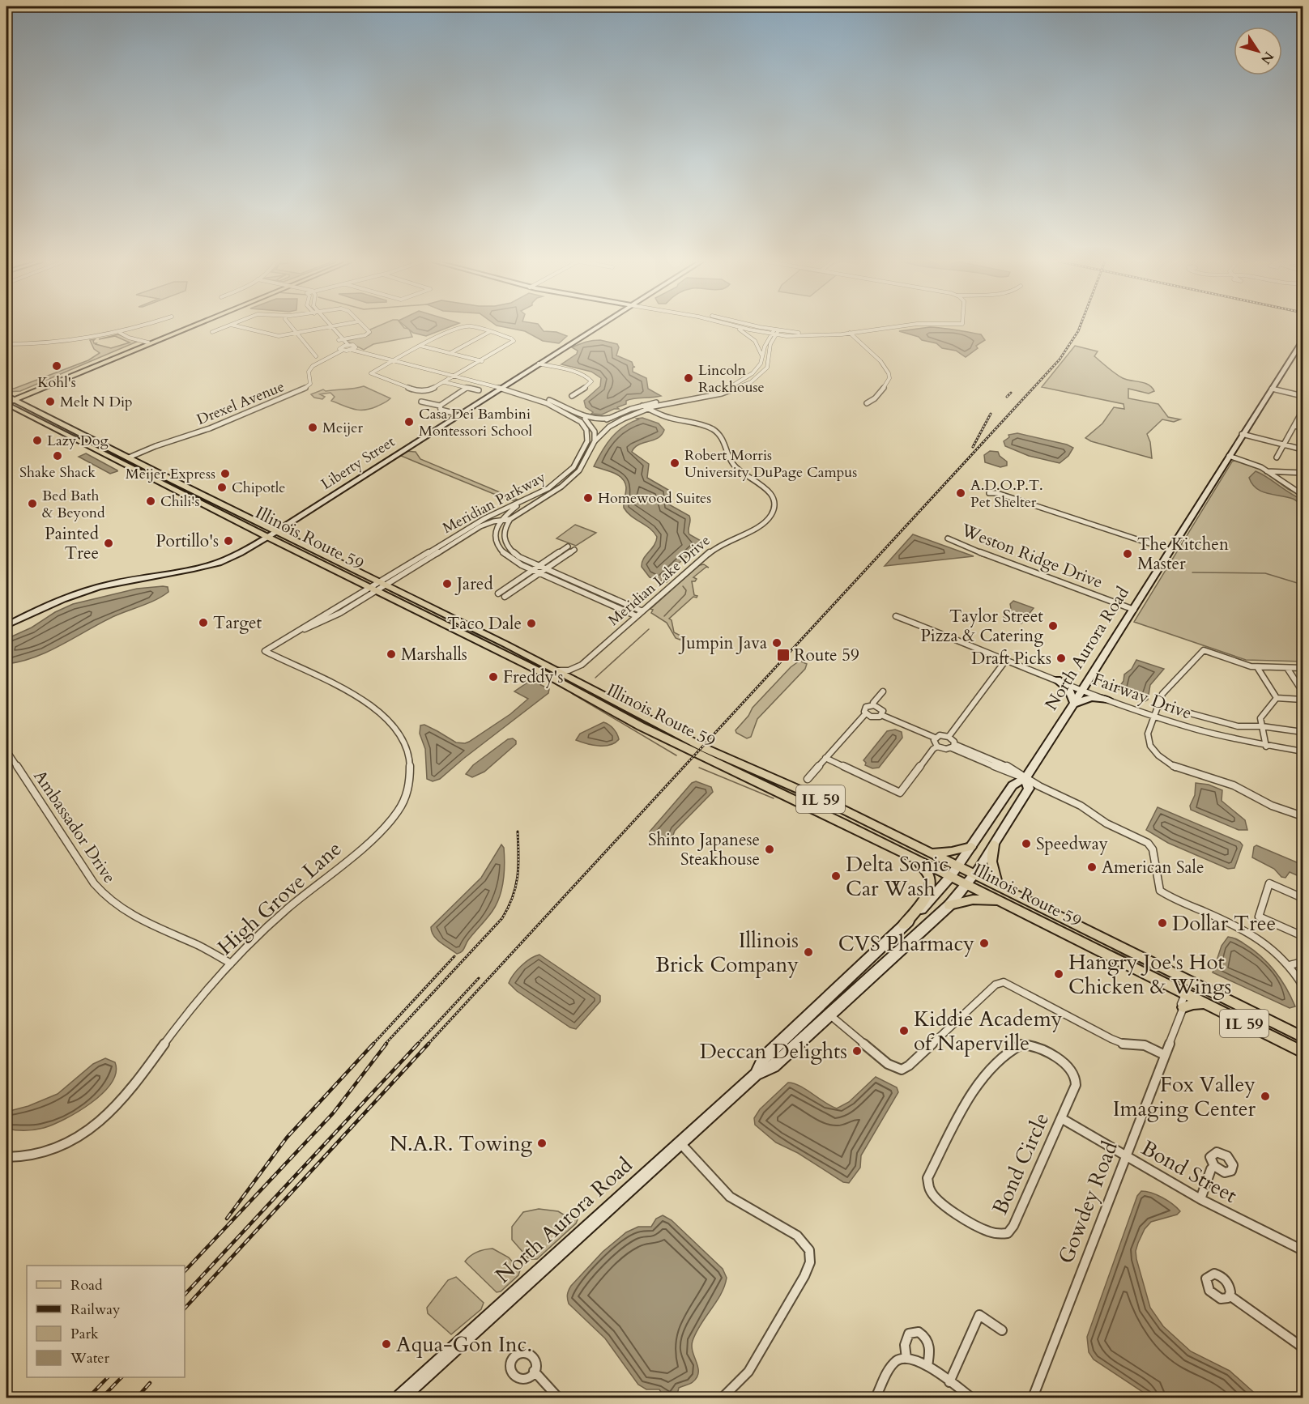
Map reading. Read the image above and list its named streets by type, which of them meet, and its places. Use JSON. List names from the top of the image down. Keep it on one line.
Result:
{"streets":{"main road":["Illinois Route 59","IL 59"],"street":["Drexel Avenue","Liberty Street","Meridian Parkway","Weston Ridge Drive","Meridian Lake Drive","North Aurora Road","Fairway Drive","Ambassador Drive","High Grove Lane","Bond Circle","Bond Street","Gowdey Road"]},"crossings":[["Drexel Avenue","Illinois Route 59"],["Liberty Street","Illinois Route 59"],["Meridian Parkway","Illinois Route 59"],["Meridian Parkway","Meridian Lake Drive"],["Meridian Parkway","High Grove Lane"],["Illinois Route 59","Meridian Lake Drive"],["Illinois Route 59","North Aurora Road"],["Illinois Route 59","IL 59"],["Illinois Route 59","High Grove Lane"],["Illinois Route 59","Gowdey Road"],["Weston Ridge Drive","North Aurora Road"],["North Aurora Road","Fairway Drive"],["Ambassador Drive","High Grove Lane"],["Bond Circle","Bond Street"],["Bond Street","Gowdey Road"]],"places":{"other":["Kohl's","Lincoln Rackhouse","Melt N Dip","Casa Dei Bambini Montessori School","Meijer","Lazy Dog","Shake Shack","Robert Morris University DuPage Campus","Meijer Express","Chipotle","A.D.O.P.T. Pet Shelter","Homewood Suites","Chili's","Bed Bath & Beyond","Portillo's","Painted Tree","The Kitchen Master","Jared","Target","Taco Dale","Taylor Street Pizza & Catering","Jumpin Java","Marshalls","Draft Picks","Freddy's","Speedway","Shinto Japanese Steakhouse","American Sale","Delta Sonic Car Wash","Dollar Tree","CVS Pharmacy","Illinois Brick Company","Hangry Joe's Hot Chicken & Wings","Kiddie Academy of Naperville","Deccan Delights","Fox Valley Imaging Center","N.A.R. Towing","Aqua-Gon Inc."],"transit":["Route 59"]},"legend":["Road","Railway","Park","Water"],"north":"bottom right"}
